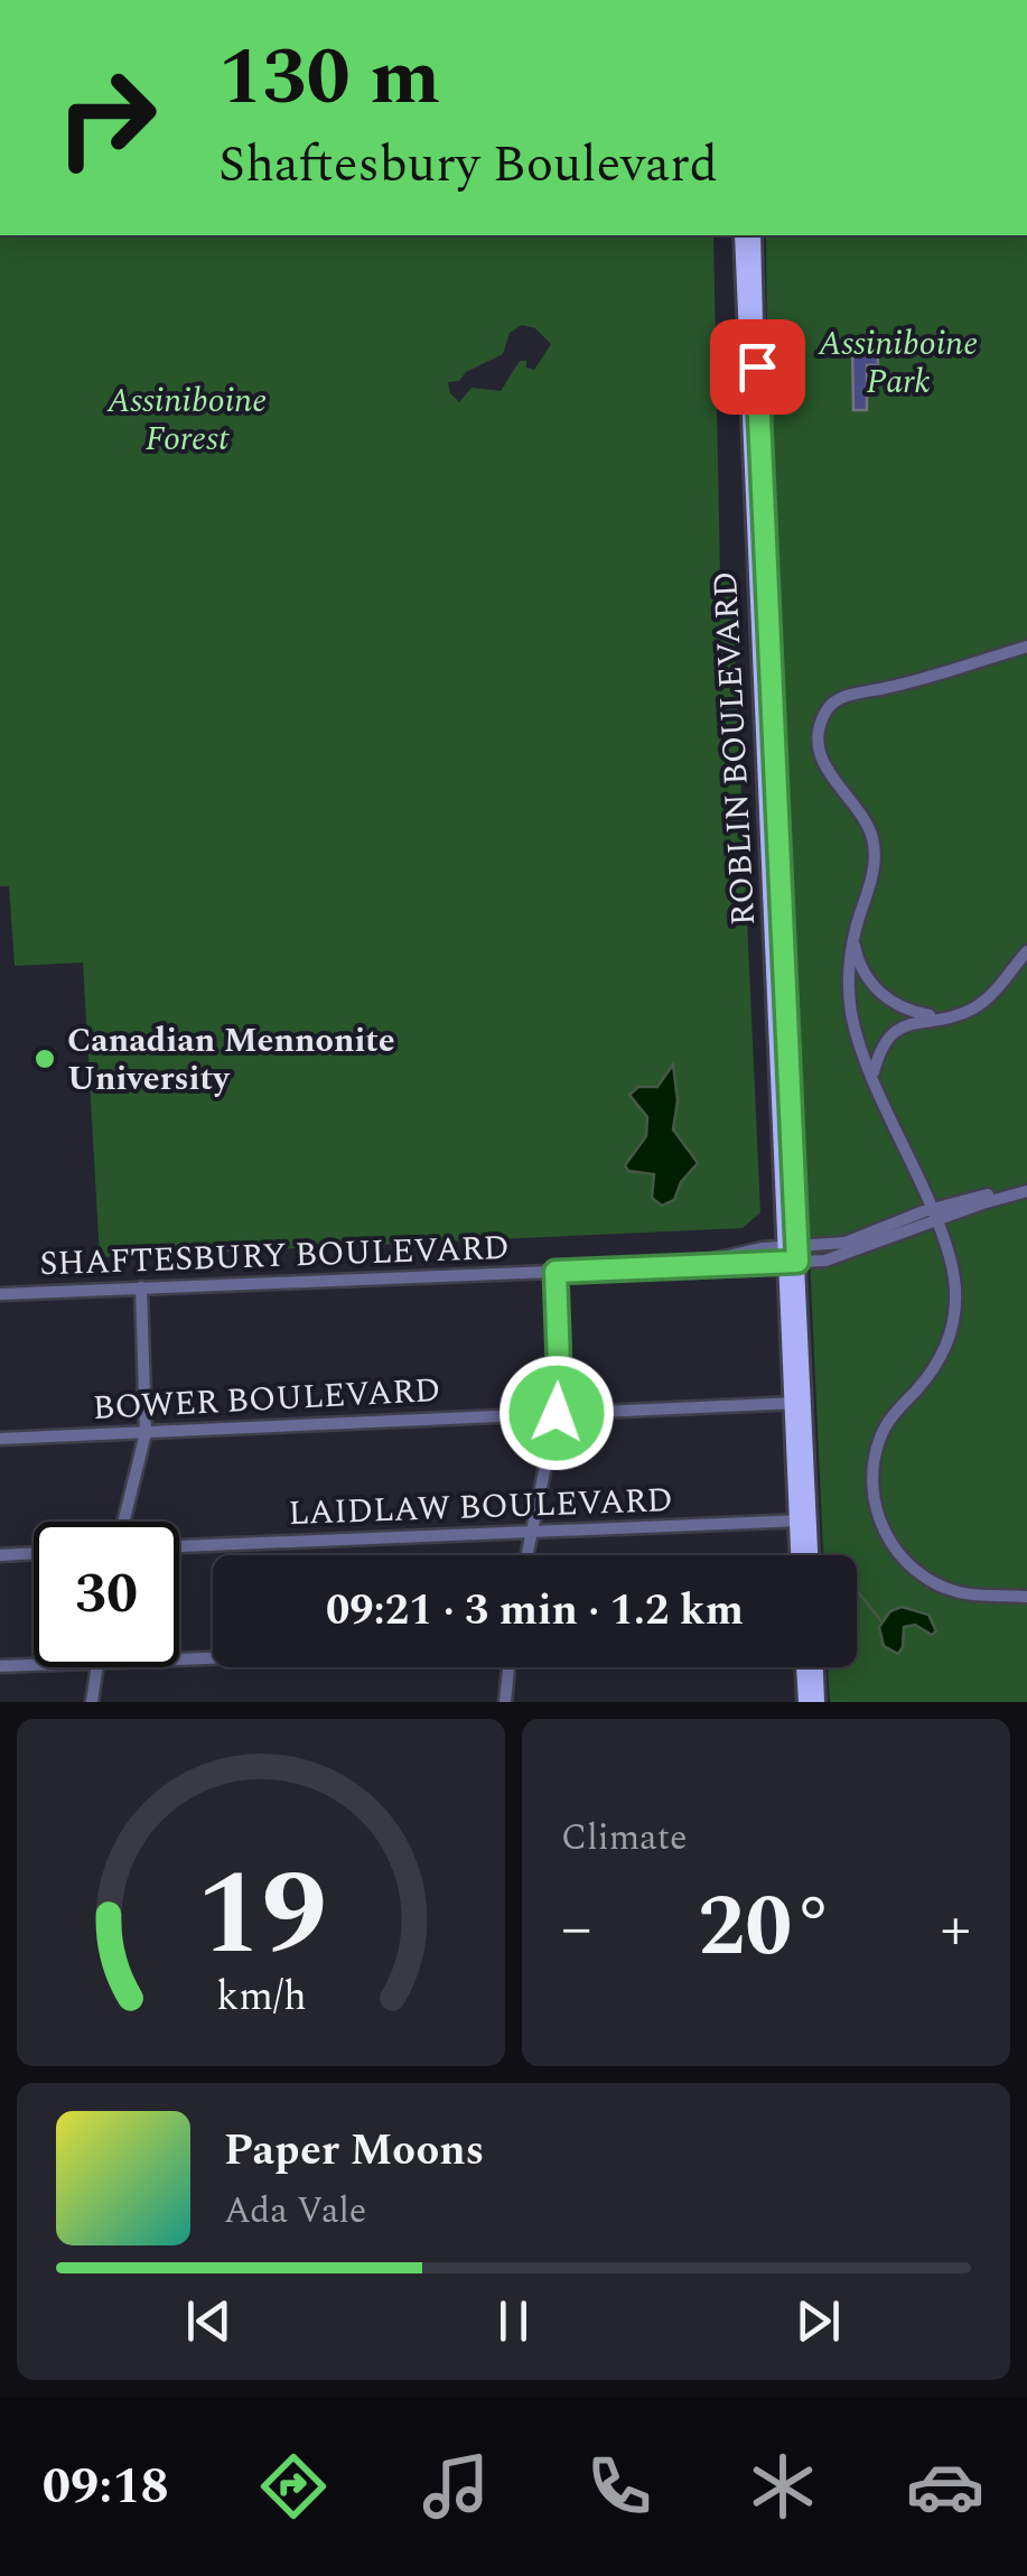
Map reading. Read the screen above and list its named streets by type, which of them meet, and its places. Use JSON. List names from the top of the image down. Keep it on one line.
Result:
{"streets":{"main road":["ROBLIN BOULEVARD"],"street":["SHAFTESBURY BOULEVARD","BOWER BOULEVARD","LAIDLAW BOULEVARD"]},"crossings":[["ROBLIN BOULEVARD","SHAFTESBURY BOULEVARD"]],"parks":["Assiniboine Park","Assiniboine Forest"],"places":["Canadian Mennonite University"],"page":{"turn":["130 m","Shaftesbury Boulevard"],"limit":"30","trip":"09:21 · 3 min · 1.2 km","tile":"Climate","heat":["−","20°","+"],"song":["Paper Moons","Ada Vale"],"tabs":"09:18","gauge":["19","km/h"]}}
